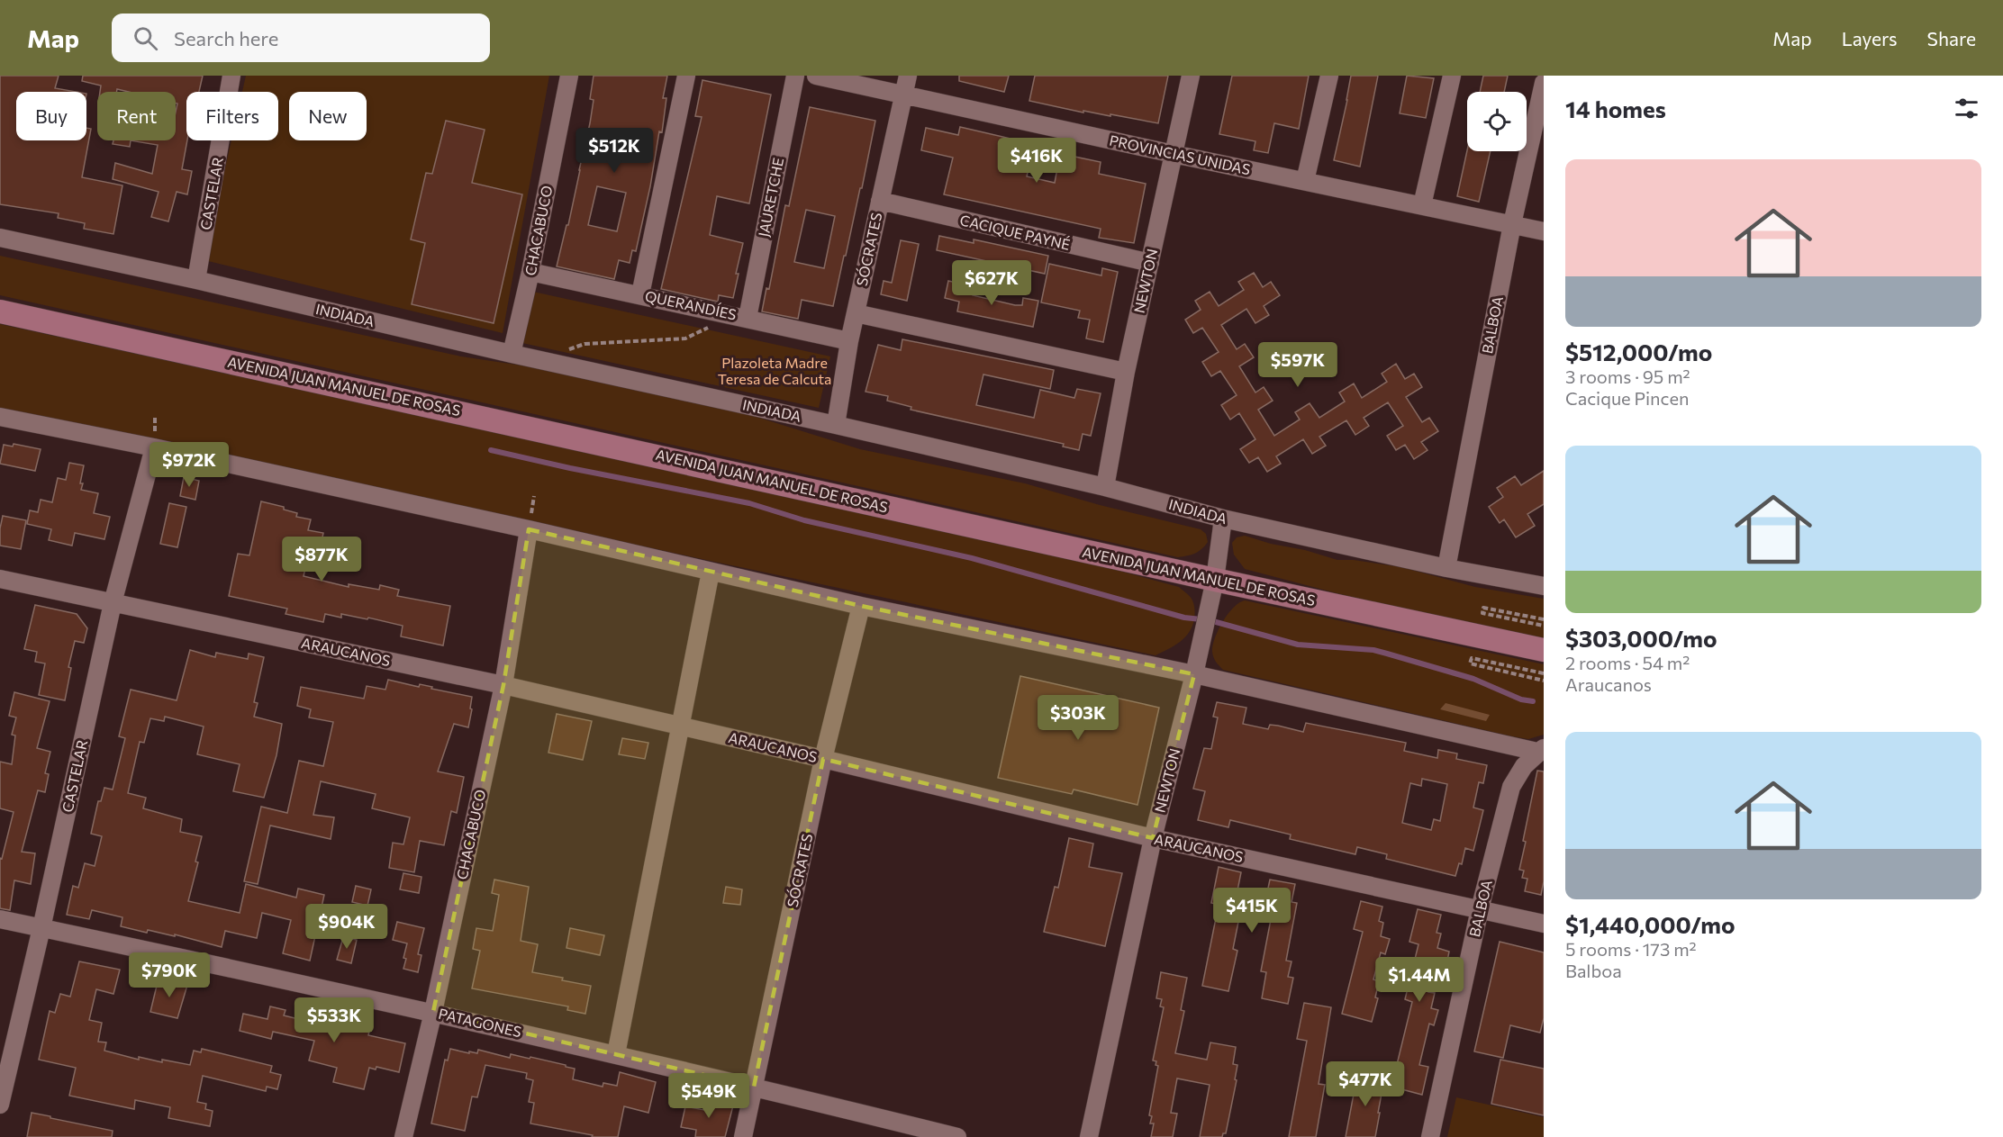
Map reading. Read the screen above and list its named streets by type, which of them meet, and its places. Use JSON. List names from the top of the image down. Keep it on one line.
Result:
{"streets":{"main road":["AVENIDA JUAN MANUEL DE ROSAS"],"street":["PROVINCIAS UNIDAS","CASTELAR","JAURETCHE","CHACABUCO","CACIQUE PAYNÉ","SÓCRATES","NEWTON","QUERANDÍES","INDIADA","BALBOA","ARAUCANOS","PATAGONES"]},"crossings":[["PROVINCIAS UNIDAS","SÓCRATES"],["PROVINCIAS UNIDAS","NEWTON"],["PROVINCIAS UNIDAS","BALBOA"],["CASTELAR","INDIADA"],["CASTELAR","ARAUCANOS"],["CASTELAR","PATAGONES"],["JAURETCHE","QUERANDÍES"],["CHACABUCO","QUERANDÍES"],["CHACABUCO","INDIADA"],["CHACABUCO","ARAUCANOS"],["CHACABUCO","PATAGONES"],["CACIQUE PAYNÉ","SÓCRATES"],["CACIQUE PAYNÉ","NEWTON"],["SÓCRATES","QUERANDÍES"],["SÓCRATES","INDIADA"],["SÓCRATES","ARAUCANOS"],["SÓCRATES","PATAGONES"],["NEWTON","INDIADA"],["NEWTON","AVENIDA JUAN MANUEL DE ROSAS"],["NEWTON","ARAUCANOS"],["INDIADA","BALBOA"],["BALBOA","ARAUCANOS"]],"parks":["Plazoleta Madre Teresa de Calcuta"],"page":{"header":"Map","search":"Search here","nav":["Map","Layers","Share"],"heading":"14 homes","chip":["Buy","Rent","Filters","New"],"price":["$512K","$416K","$627K","$597K","$972K","$877K","$303K","$415K","$904K","$790K","$1.44M","$533K","$477K","$549K"],"list":[{"name":"$512,000/mo","note":"3 rooms · 95 m² · Cacique Pincen"},{"name":"$303,000/mo","note":"2 rooms · 54 m² · Araucanos"},{"name":"$1,440,000/mo","note":"5 rooms · 173 m² · Balboa"}]}}
